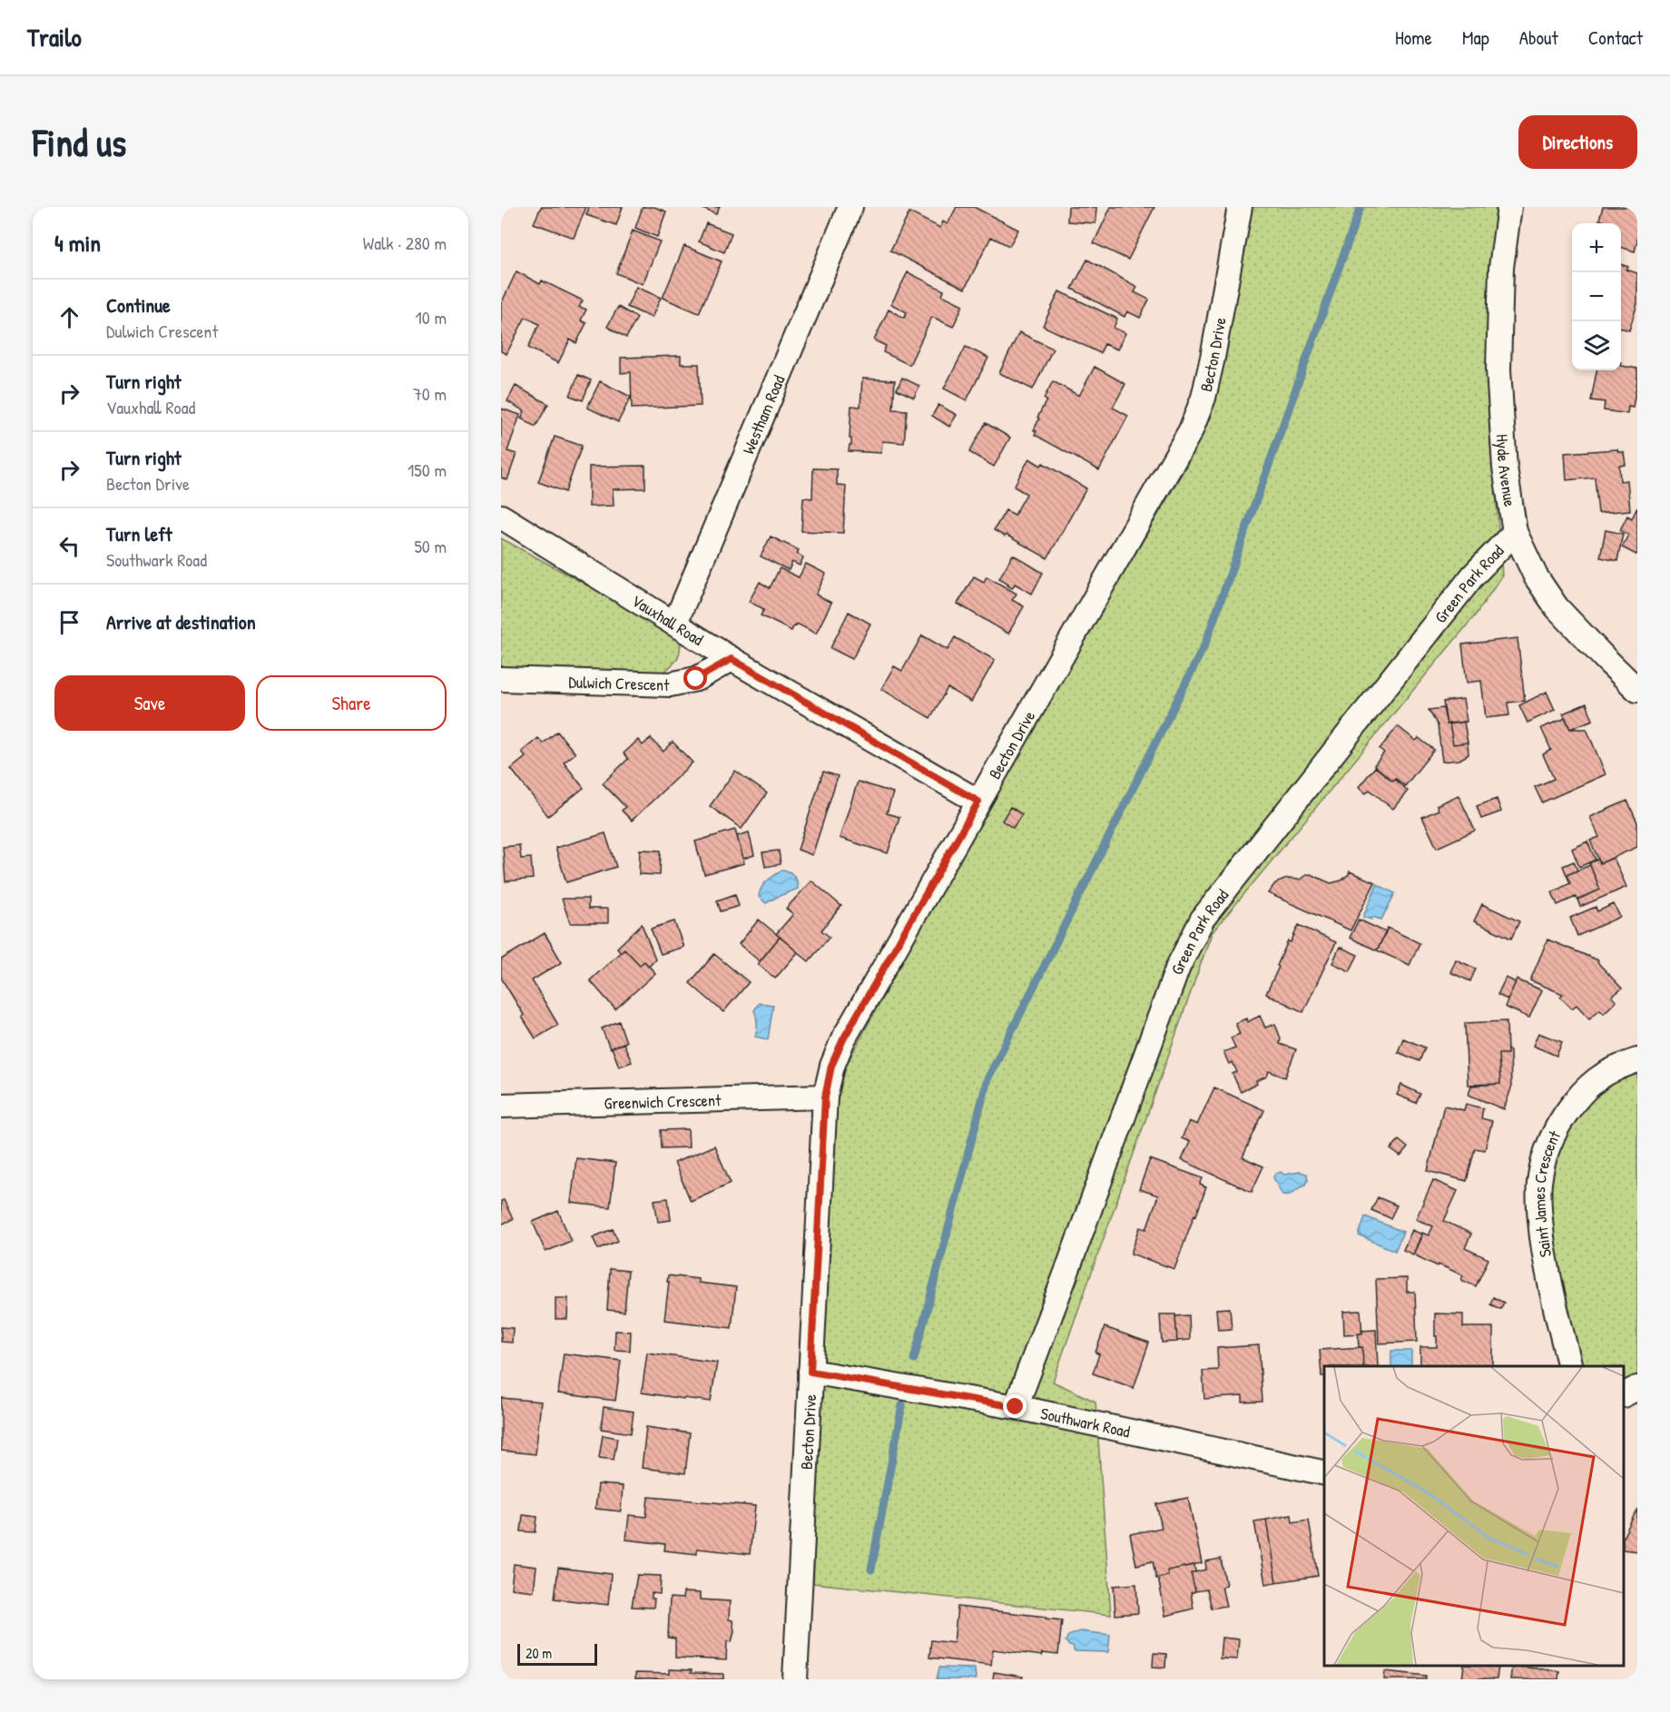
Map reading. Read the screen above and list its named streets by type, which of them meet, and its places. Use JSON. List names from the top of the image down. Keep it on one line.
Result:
{"streets":{"street":["Becton Drive","Westham Road","Hyde Avenue","Green Park Road","Vauxhall Road","Dulwich Crescent","Greenwich Crescent","Saint James Crescent","Southwark Road"]},"crossings":[["Becton Drive","Vauxhall Road"],["Becton Drive","Greenwich Crescent"],["Becton Drive","Southwark Road"],["Westham Road","Vauxhall Road"],["Hyde Avenue","Green Park Road"],["Green Park Road","Southwark Road"],["Vauxhall Road","Dulwich Crescent"]],"scale_bar":"20 m","page":{"header":"Trailo","nav":["Home","Map","About","Contact"],"buttons":["Directions",["Save","Share"]],"title":"Find us","heading":["4 min","Walk · 280 m"],"map_buttons":["+","−"],"list":[["Continue","Dulwich Crescent","10 m"],["Turn right","Vauxhall Road","70 m"],["Turn right","Becton Drive","150 m"],["Turn left","Southwark Road","50 m"],"Arrive at destination"],"scale":"20 m"}}
